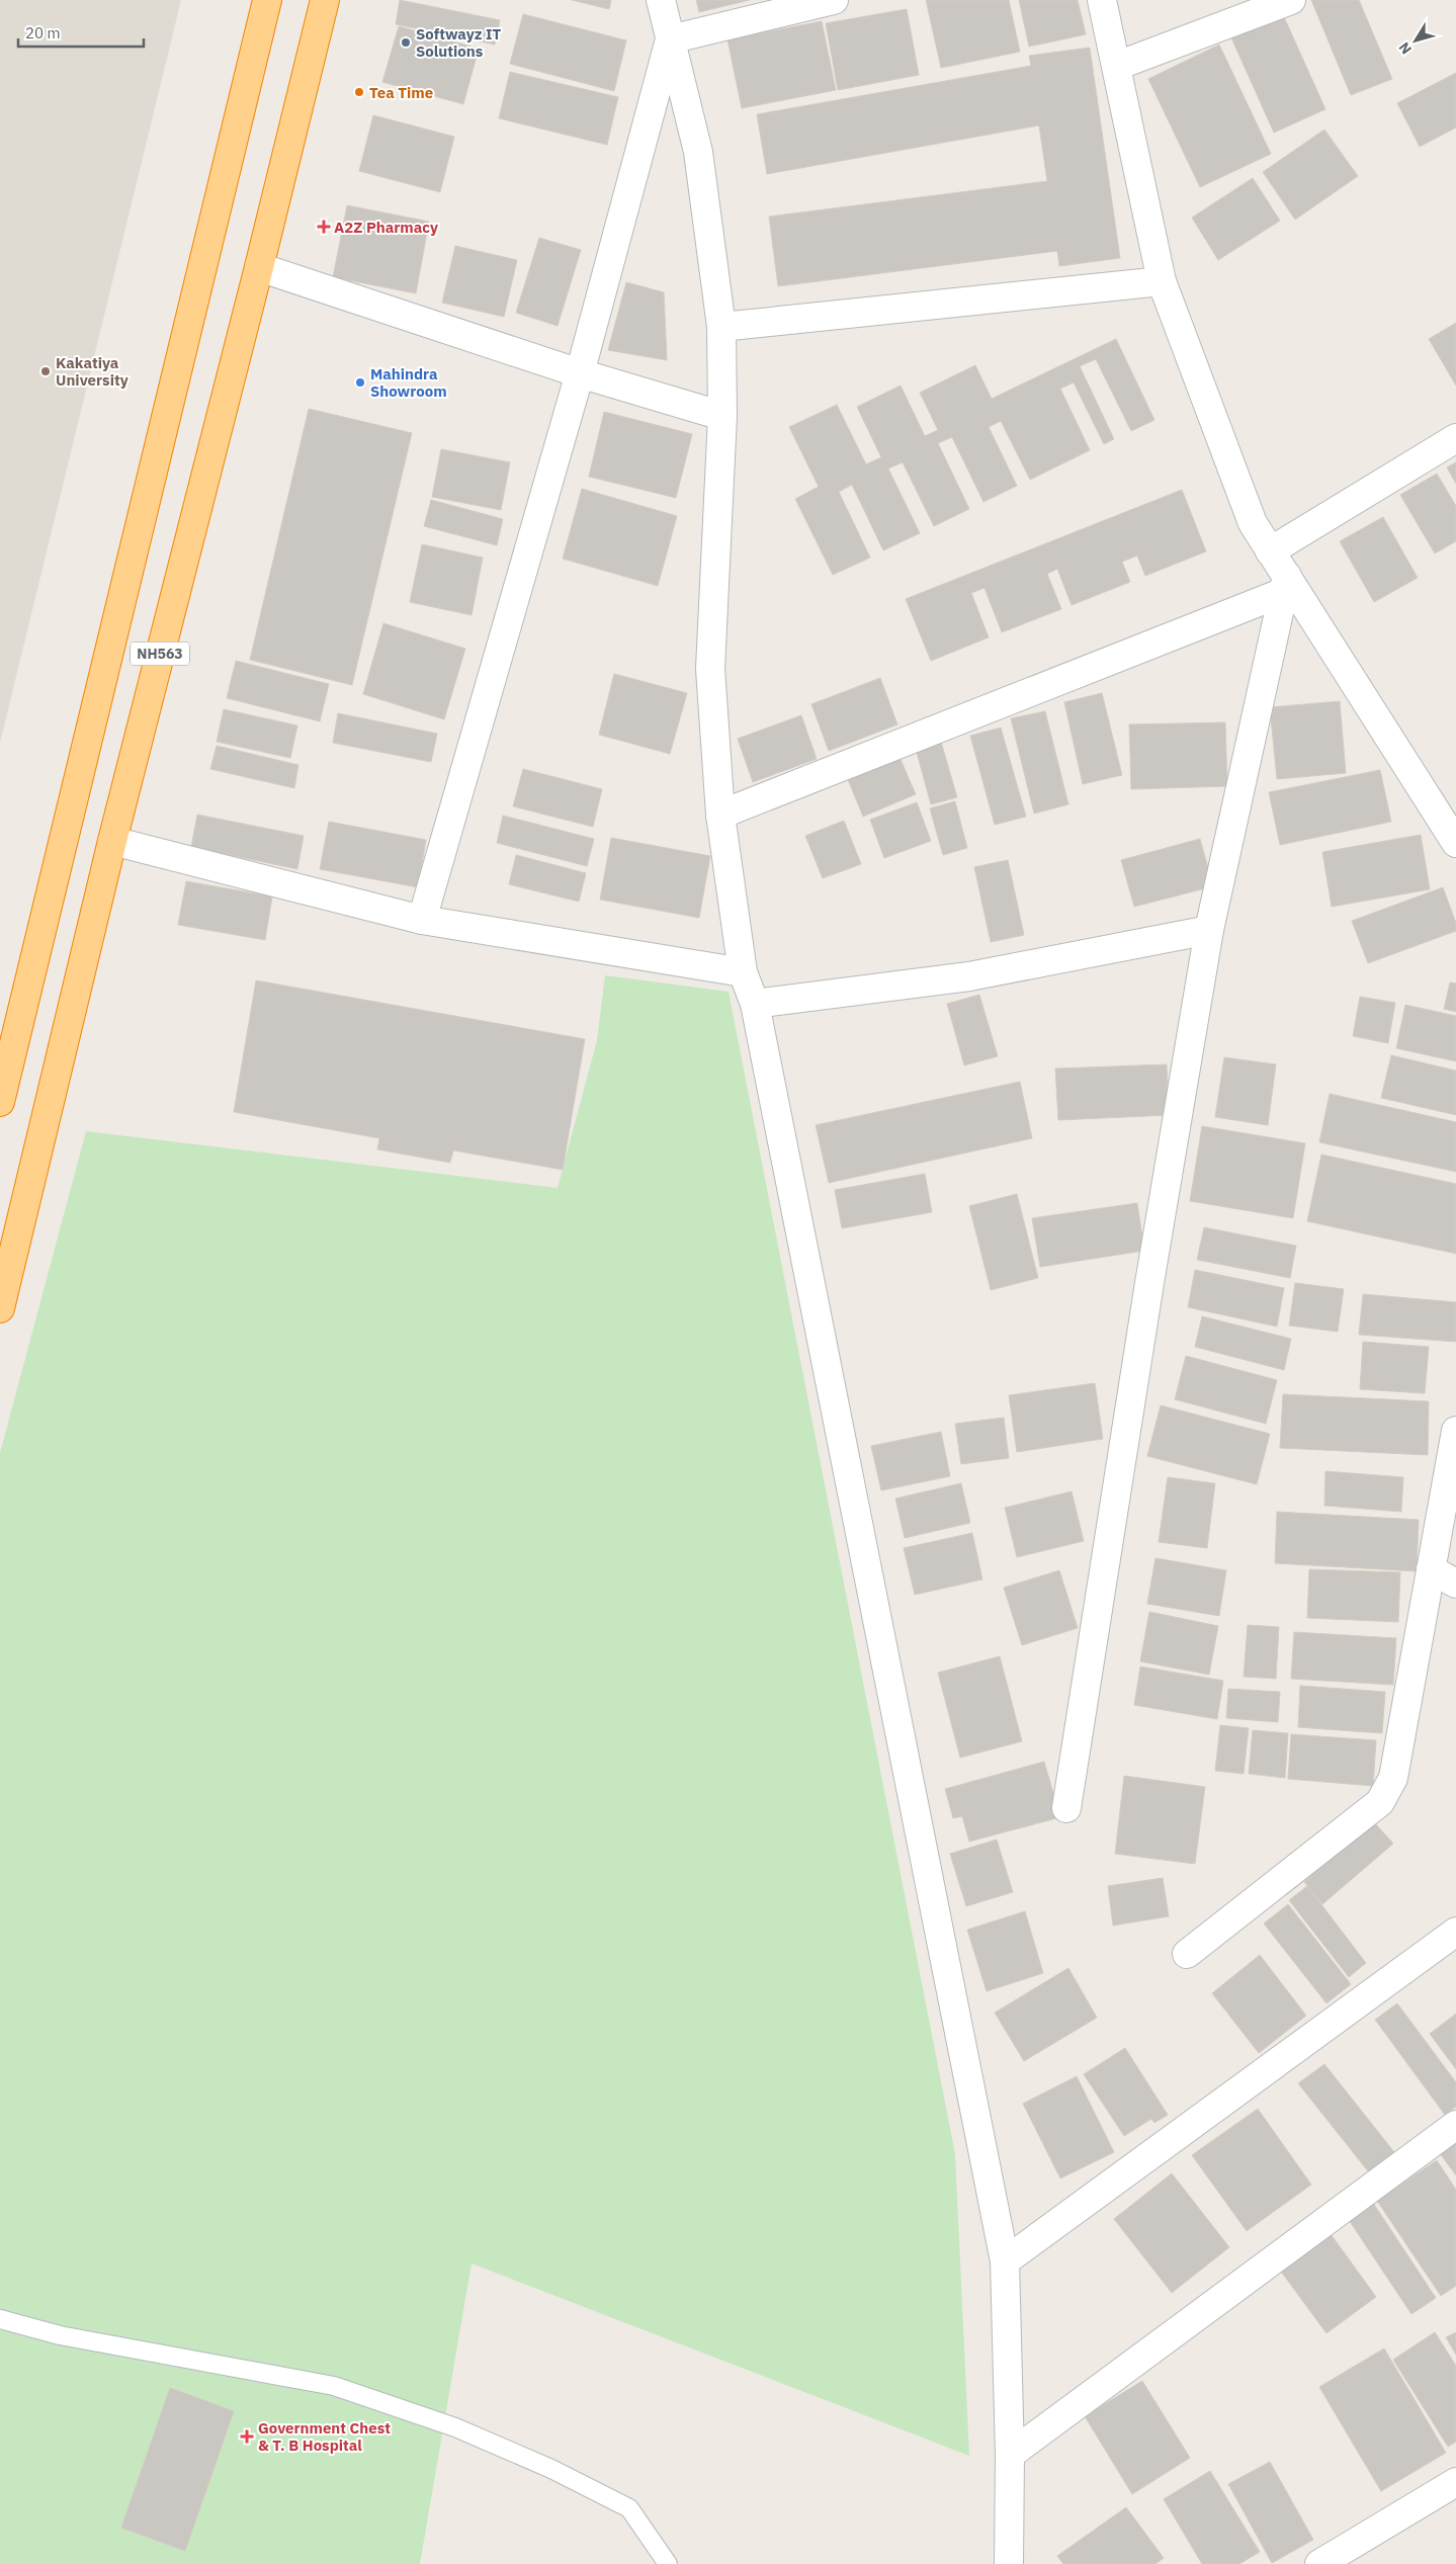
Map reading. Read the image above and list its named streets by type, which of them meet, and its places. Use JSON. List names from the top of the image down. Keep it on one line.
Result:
{"streets":{"highway":["NH563"]},"places":{"other":["Softwayz IT Solutions","Tea Time","Kakatiya University","Mahindra Showroom"],"health":["A2Z Pharmacy","Government Chest & T. B Hospital"]},"scale_bar":"20 m","north":"bottom left"}
